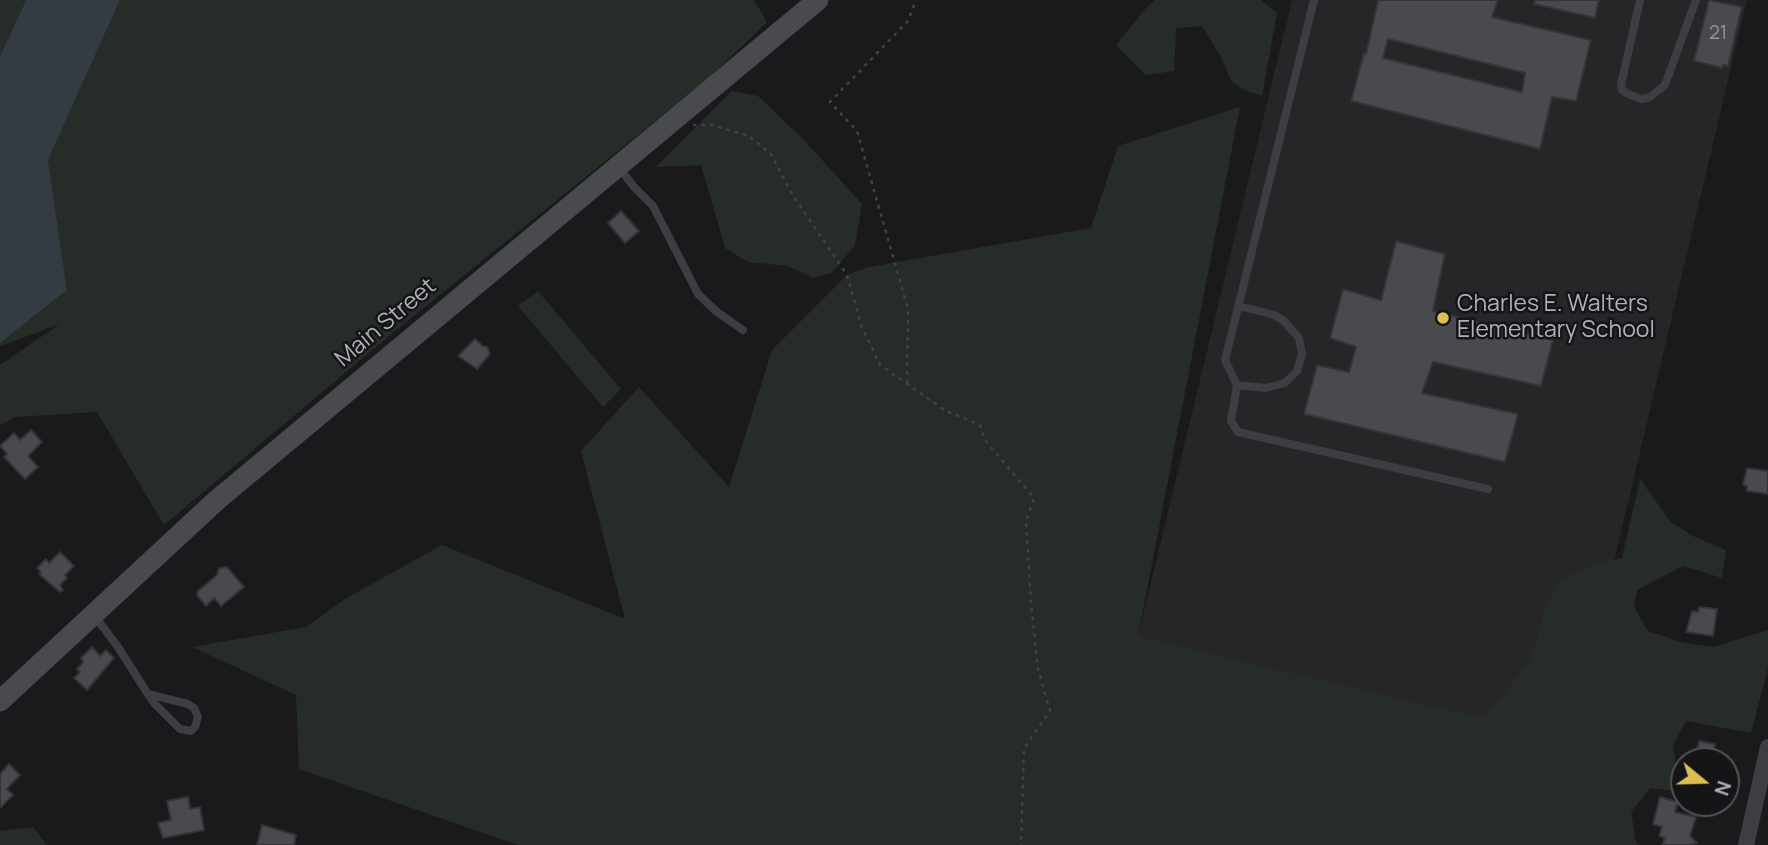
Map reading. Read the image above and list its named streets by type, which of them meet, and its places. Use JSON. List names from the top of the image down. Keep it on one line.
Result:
{"streets":{"main road":["Main Street"]},"places":["Charles E. Walters Elementary School"],"house_numbers":["21"],"north":"right"}
